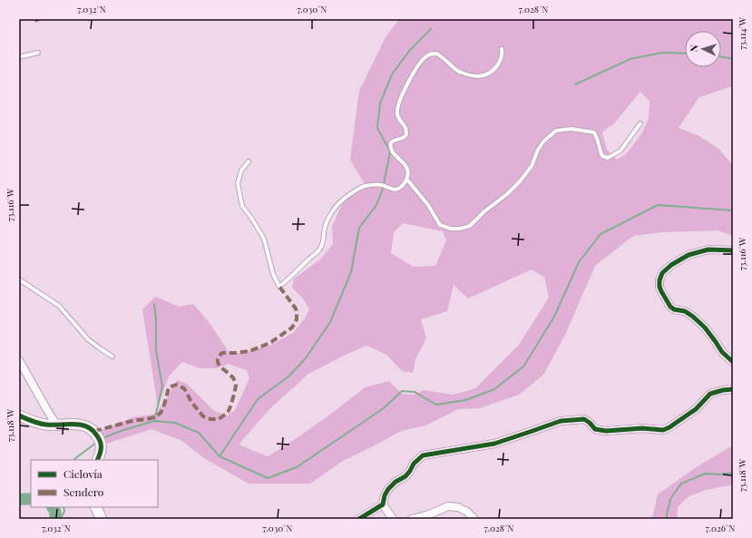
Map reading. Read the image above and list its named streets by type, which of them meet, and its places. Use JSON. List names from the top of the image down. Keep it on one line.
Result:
{"legend":["Ciclovía","Sendero"],"north":"left","coordinates":["7.032°N","7.030°N","7.028°N","73.114°W","73.116°W","73.118°W","7.026°N"]}
